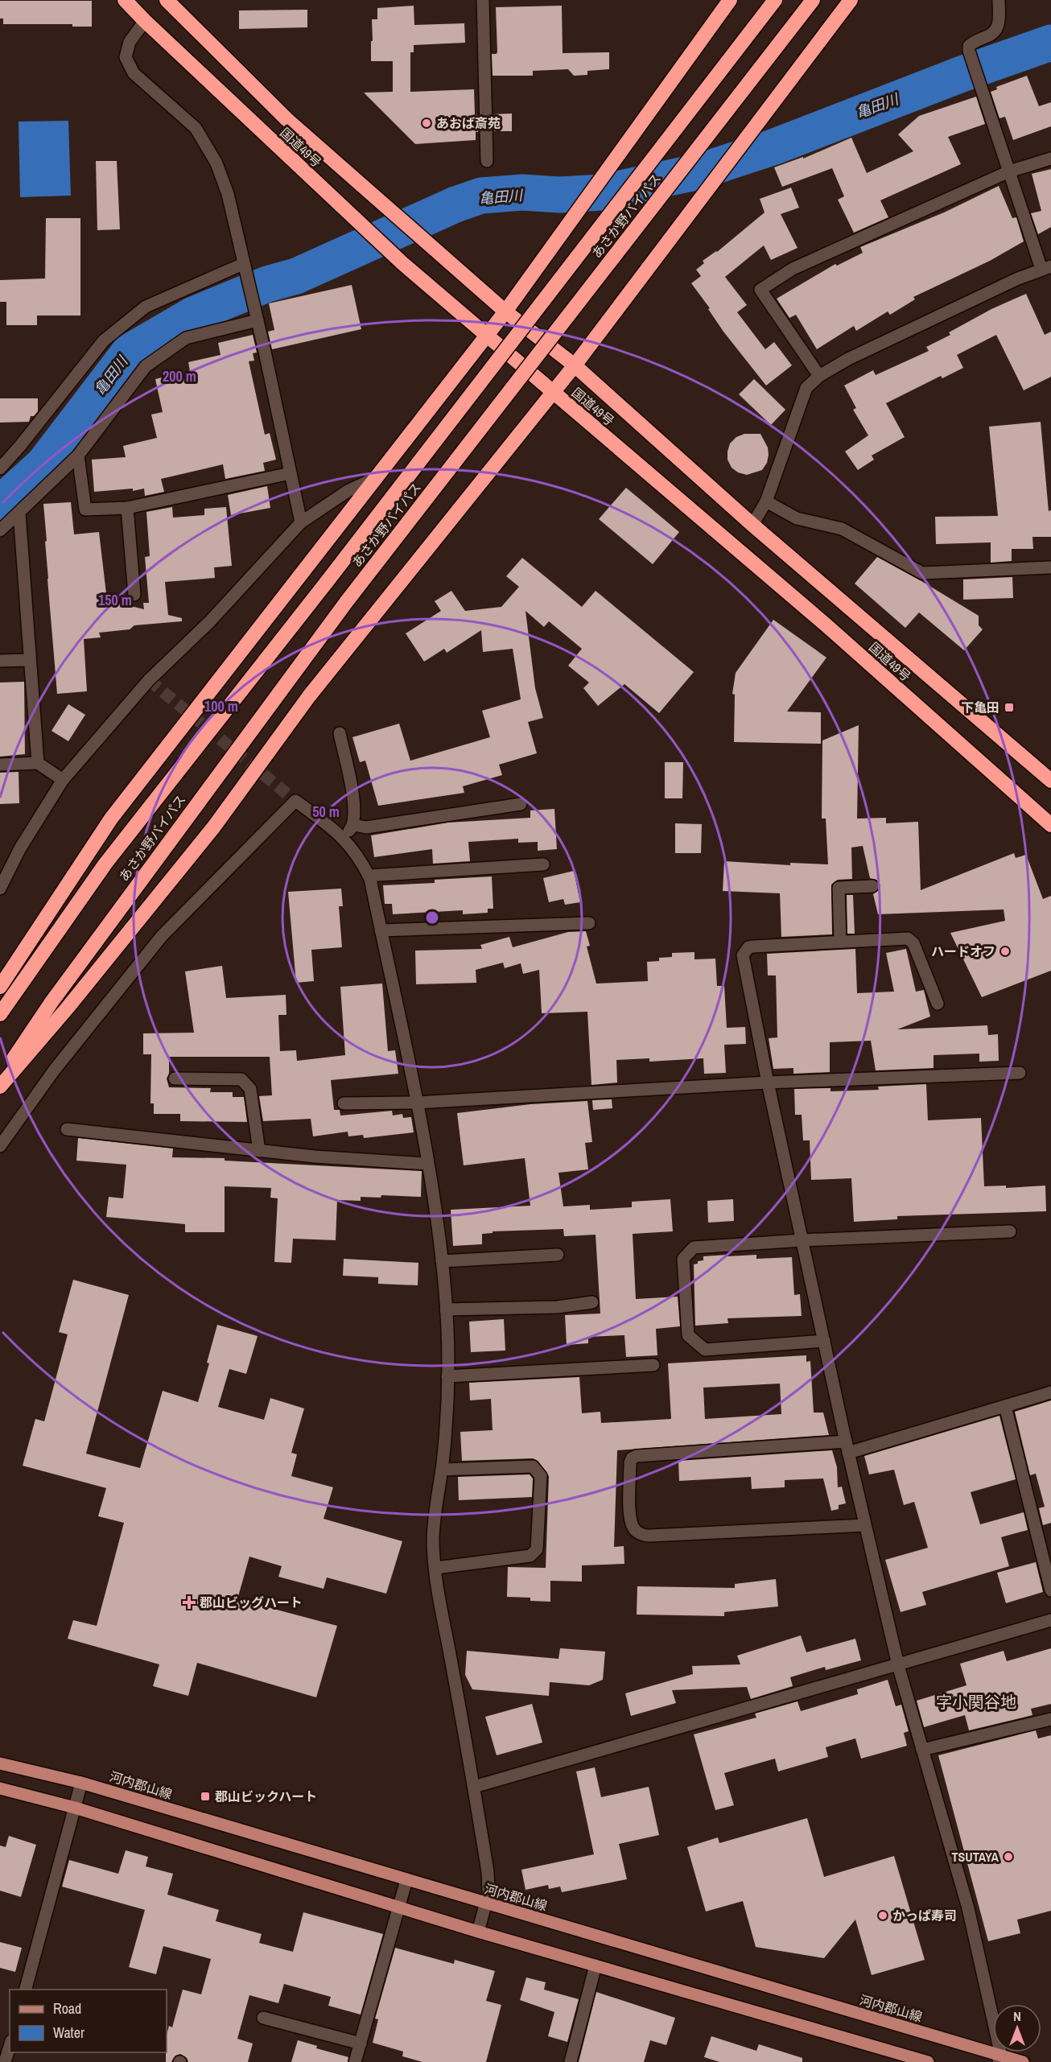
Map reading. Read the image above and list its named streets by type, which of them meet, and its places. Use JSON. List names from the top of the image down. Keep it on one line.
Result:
{"streets":{"highway":["国道49号","あさか野バイパス"],"main road":["河内郡山線"]},"districts":["字小関谷地"],"water":["亀田川"],"places":{"other":["あおば斎苑","ハードオフ","TSUTAYA","かっぱ寿司"],"transit":["下亀田","郡山ビックハート"],"health":["郡山ビッグハート"]},"legend":["Road","Water"],"north":"top","rings":["200 m","150 m","100 m","50 m"]}
